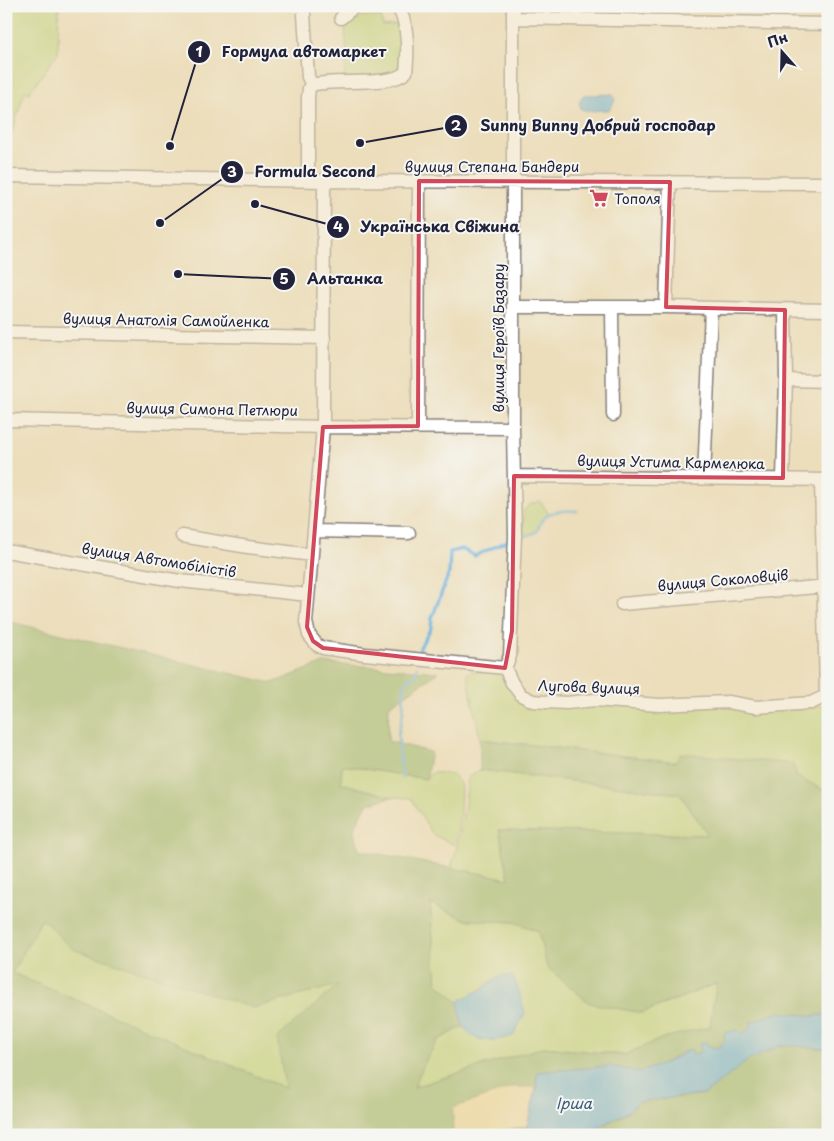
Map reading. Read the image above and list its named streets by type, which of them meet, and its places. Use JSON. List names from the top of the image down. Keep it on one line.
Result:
{"streets":{"street":["вулиця Степана Бандери","вулиця Анатолія Самойленка","вулиця Героїв Базару","вулиця Симона Петлюри","вулиця Устима Кармелюка","вулиця Автомобілістів","вулиця Соколовців","Лугова вулиця"]},"crossings":[["вулиця Степана Бандери","вулиця Героїв Базару"],["вулиця Героїв Базару","вулиця Симона Петлюри"],["вулиця Героїв Базару","вулиця Устима Кармелюка"],["вулиця Героїв Базару","Лугова вулиця"]],"water":["Ірша"],"places":{"other":["Sunny Bunny Добрий господар","Fормула автомаркет","Українська Свіжина","Formula Second","Альтанка"],"supermarket":["Тополя"]},"north":"top"}
